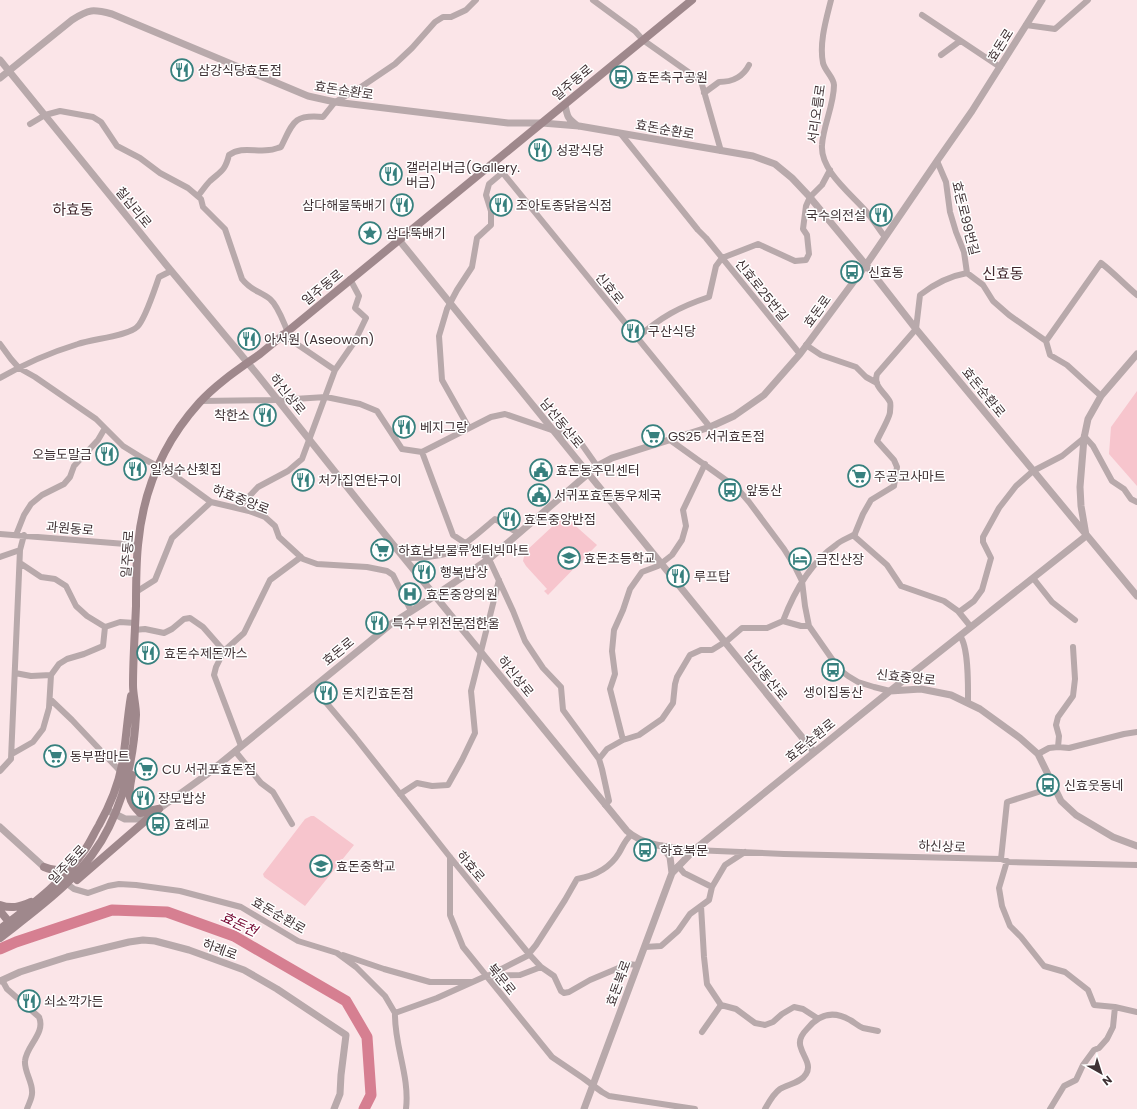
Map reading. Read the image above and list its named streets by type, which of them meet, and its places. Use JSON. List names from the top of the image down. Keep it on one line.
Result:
{"streets":{"main road":["일주동로"],"street":["효돈로","효돈순환로","서리오름로","칠십리로","효돈로99번길","신효로","신효로25번길","하신상로","남선동산로","하효중앙로","과원동로","신효중앙로","하효로","하례로","북문로","효돈북로"]},"crossings":[["효돈로","일주동로"],["효돈로","효돈순환로"],["효돈로","서리오름로"],["효돈로","효돈로99번길"],["효돈로","신효로"],["효돈로","신효로25번길"],["효돈로","하신상로"],["효돈로","남선동산로"],["효돈로","하효중앙로"],["효돈로","신효중앙로"],["효돈로","하효로"],["일주동로","효돈순환로"],["일주동로","칠십리로"],["일주동로","신효로"],["일주동로","하신상로"],["일주동로","남선동산로"],["일주동로","하효중앙로"],["일주동로","과원동로"],["효돈순환로","칠십리로"],["효돈순환로","신효로25번길"],["효돈순환로","하신상로"],["효돈순환로","남선동산로"],["효돈순환로","신효중앙로"],["효돈순환로","효돈북로"],["칠십리로","하신상로"],["신효로","신효로25번길"],["하효로","북문로"],["하효로","효돈북로"],["북문로","효돈북로"]],"districts":["하효동","신효동"],"water":["효돈천"],"places":{"restaurant":["삼강식당효돈점","성광식당","갤러리버금(Gallery. 버금)","삼다해물뚝배기","조아토종닭음식점","국수의전설","구산식당","아서원 (Aseowon)","착한소","베지그랑","오늘도말금","일성수산횟집","처가집연탄구이","효돈중앙반점","행복밥상","루프탑","특수부위전문점한울","효돈수제돈까스","돈치킨효돈점","장모밥상","쇠소깍가든"],"bus stop":["효돈축구공원","신효동","앞동산","생이집동산","신효웃동네","효례교","하효북문"],"place":["삼다뚝배기"],"supermarket":["GS25 서귀효돈점","주공코사마트","하효남부물류센터빅마트","동부팜마트","CU 서귀포효돈점"],"public building":["효돈동주민센터","서귀포효돈동우체국"],"school or university":["효돈초등학교","효돈중학교"],"hotel":["금진산장"],"hospital":["효돈중앙의원"]},"north":"bottom right"}
